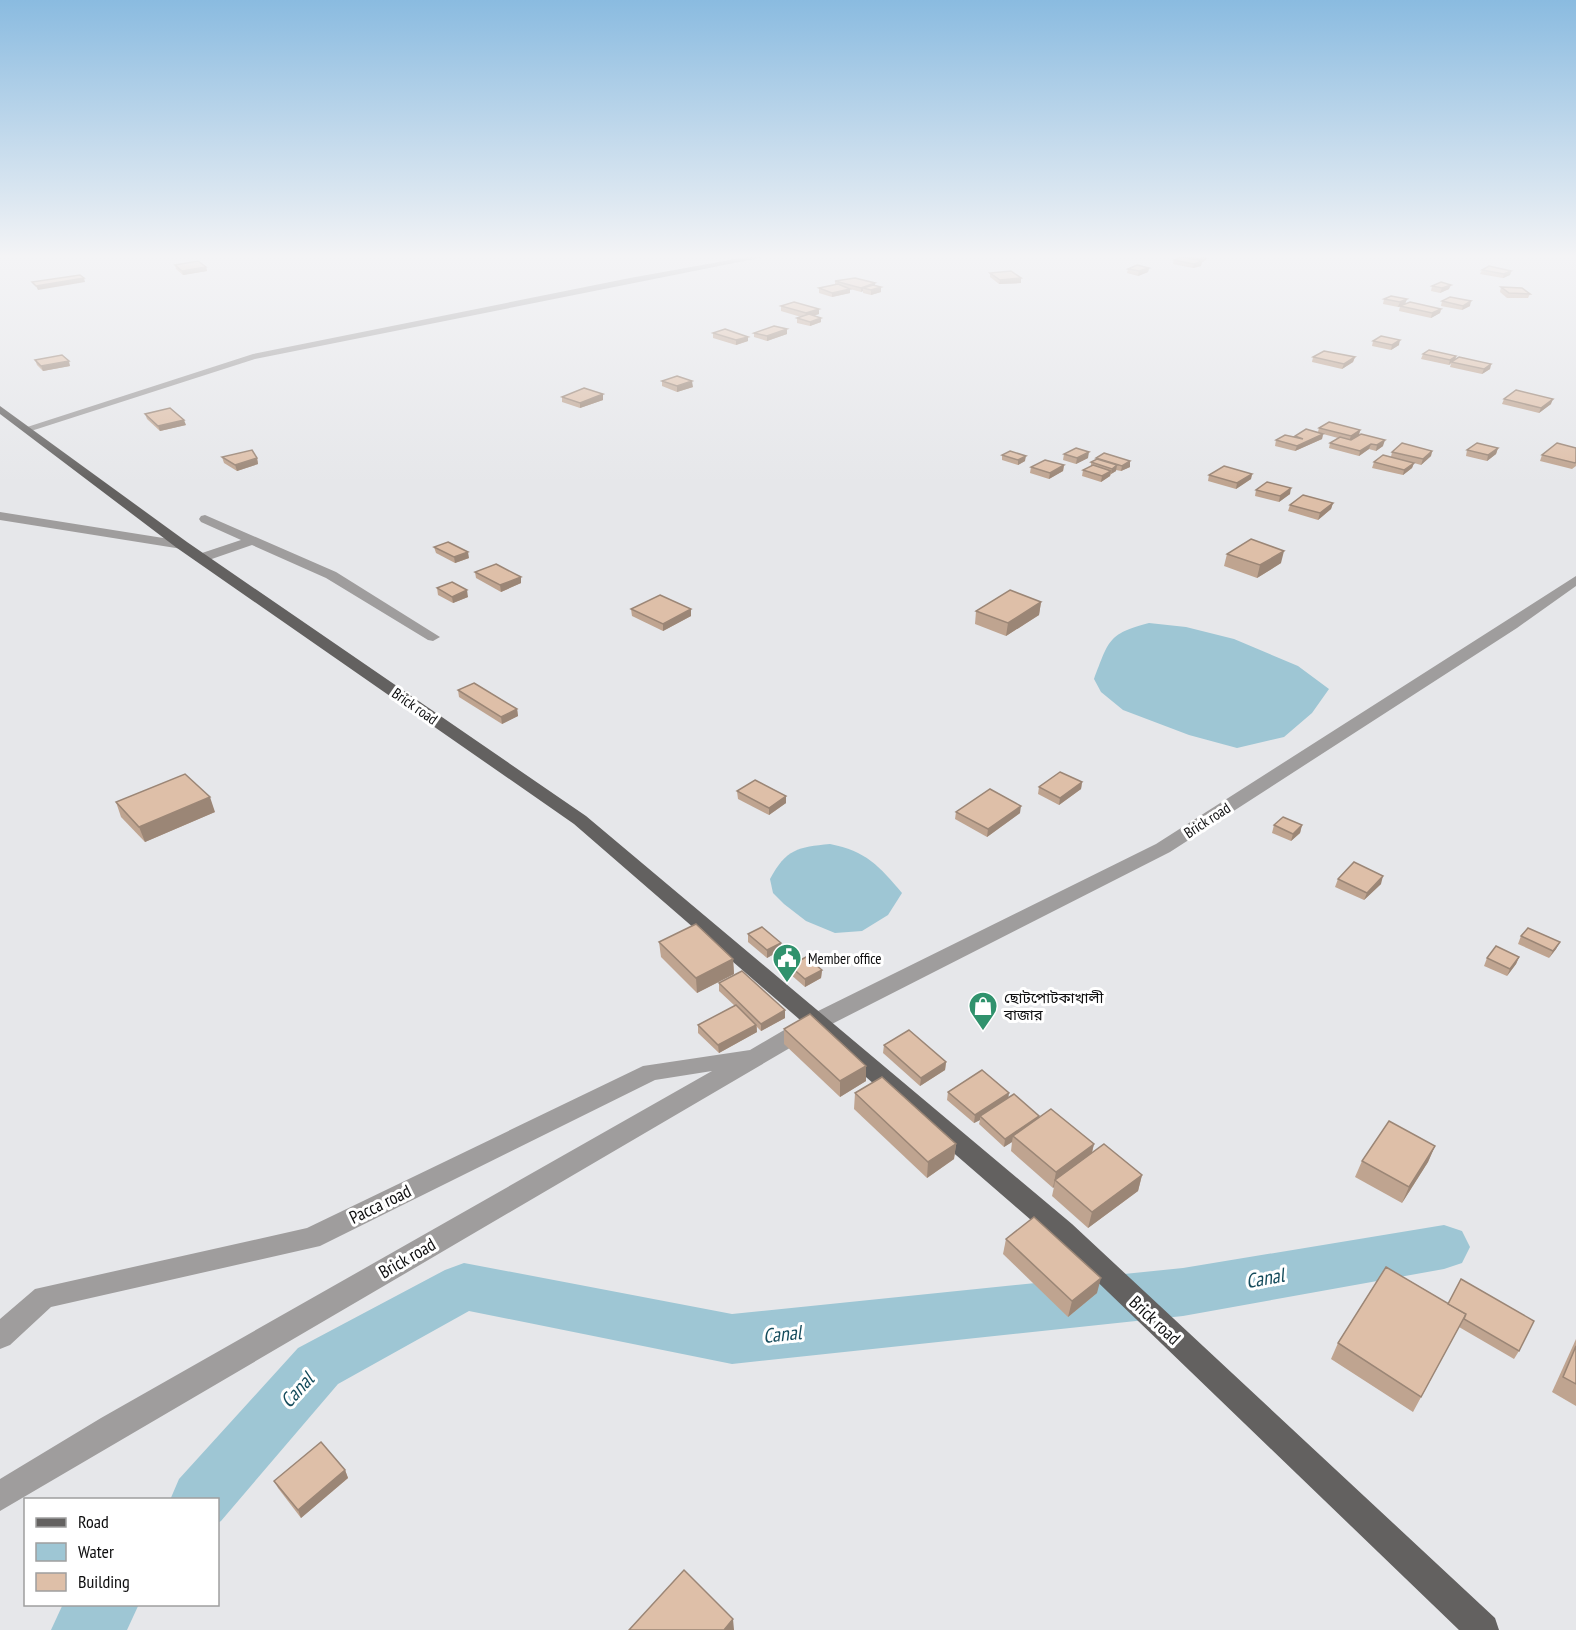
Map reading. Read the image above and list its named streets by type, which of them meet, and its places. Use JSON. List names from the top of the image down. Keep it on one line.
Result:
{"streets":{"main road":["Brick road"],"street":["Pacca road"]},"crossings":[["Brick road","Pacca road"]],"water":["Canal"],"places":{"public building":["Member office"],"shop":["ছোটপোটকাখালী বাজার"]},"legend":["Road","Water","Building"]}
